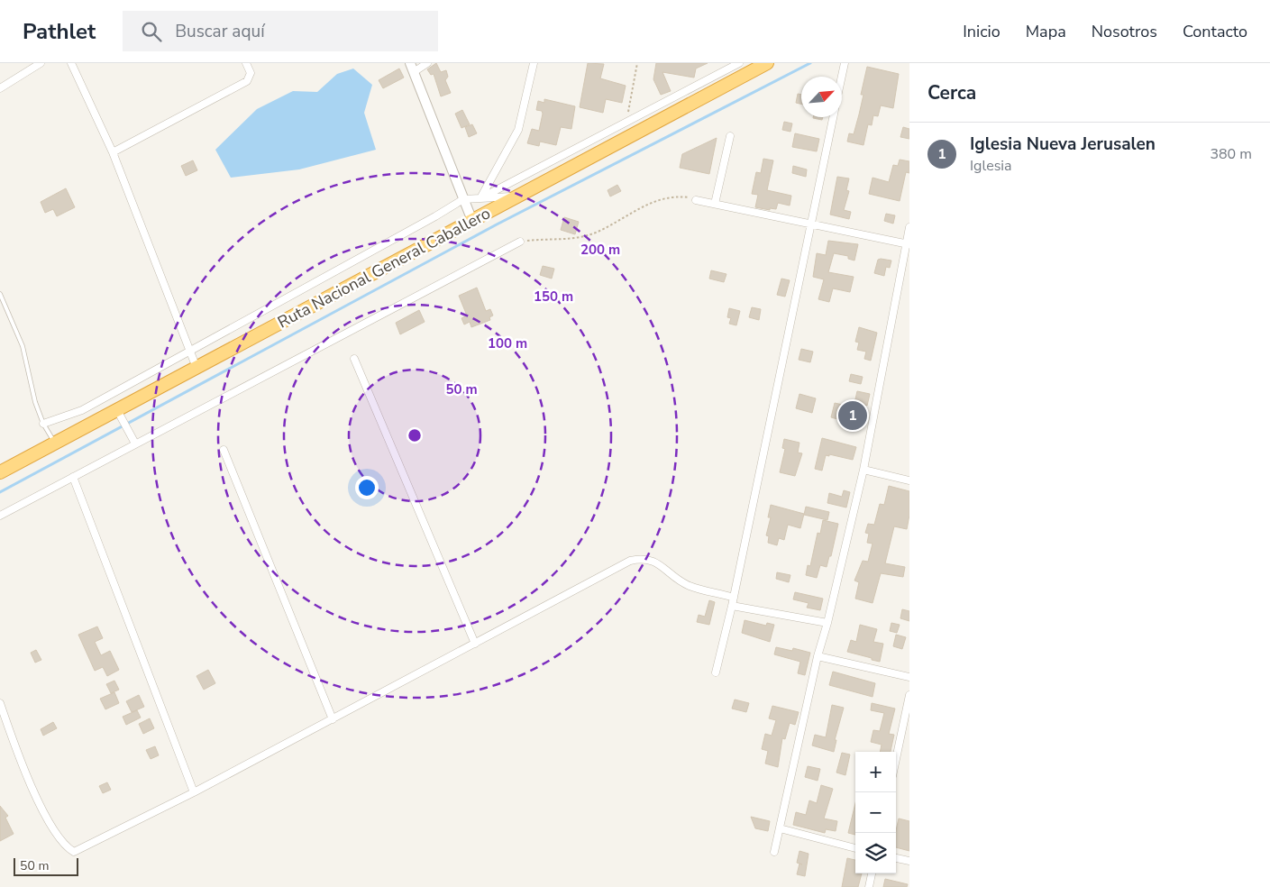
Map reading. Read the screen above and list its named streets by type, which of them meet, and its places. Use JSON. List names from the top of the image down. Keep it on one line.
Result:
{"streets":{"highway":["Ruta Nacional General Caballero"]},"scale_bar":"50 m","north":"top right","page":{"header":"Pathlet","search":"Buscar aquí","nav":["Inicio","Mapa","Nosotros","Contacto"],"heading":"Cerca","list":[{"mark":"1","name":"Iglesia Nueva Jerusalen","note":"Iglesia","value":"380 m"}],"pins":"1","map_buttons":["+","−"],"scale":"50 m"},"rings":["200 m","150 m","100 m","50 m"]}
